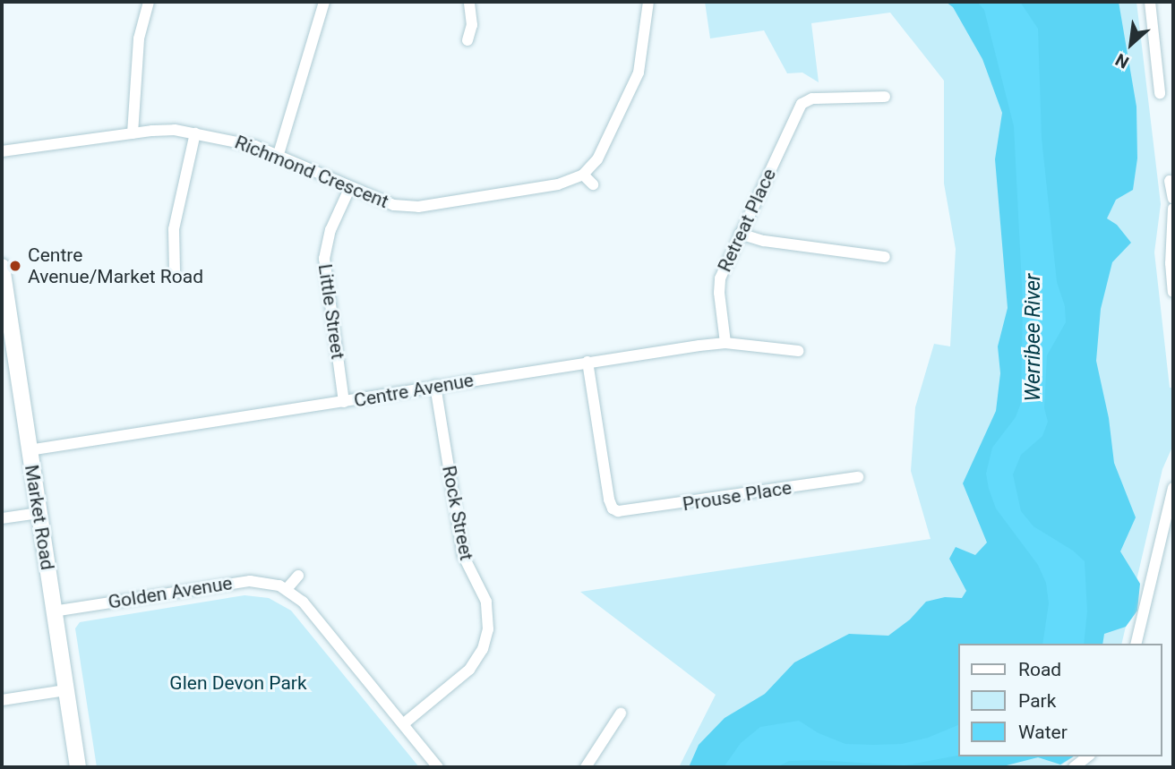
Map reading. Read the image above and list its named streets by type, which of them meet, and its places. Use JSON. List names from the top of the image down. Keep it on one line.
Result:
{"streets":{"street":["Richmond Crescent","Retreat Place","Little Street","Centre Avenue","Prouse Place","Rock Street","Market Road","Golden Avenue"]},"crossings":[["Richmond Crescent","Little Street"],["Retreat Place","Centre Avenue"],["Little Street","Centre Avenue"],["Centre Avenue","Rock Street"],["Centre Avenue","Market Road"],["Rock Street","Golden Avenue"],["Market Road","Golden Avenue"]],"water":["Werribee River"],"parks":["Glen Devon Park"],"places":["Centre Avenue/Market Road"],"legend":["Road","Park","Water"],"north":"bottom left"}
